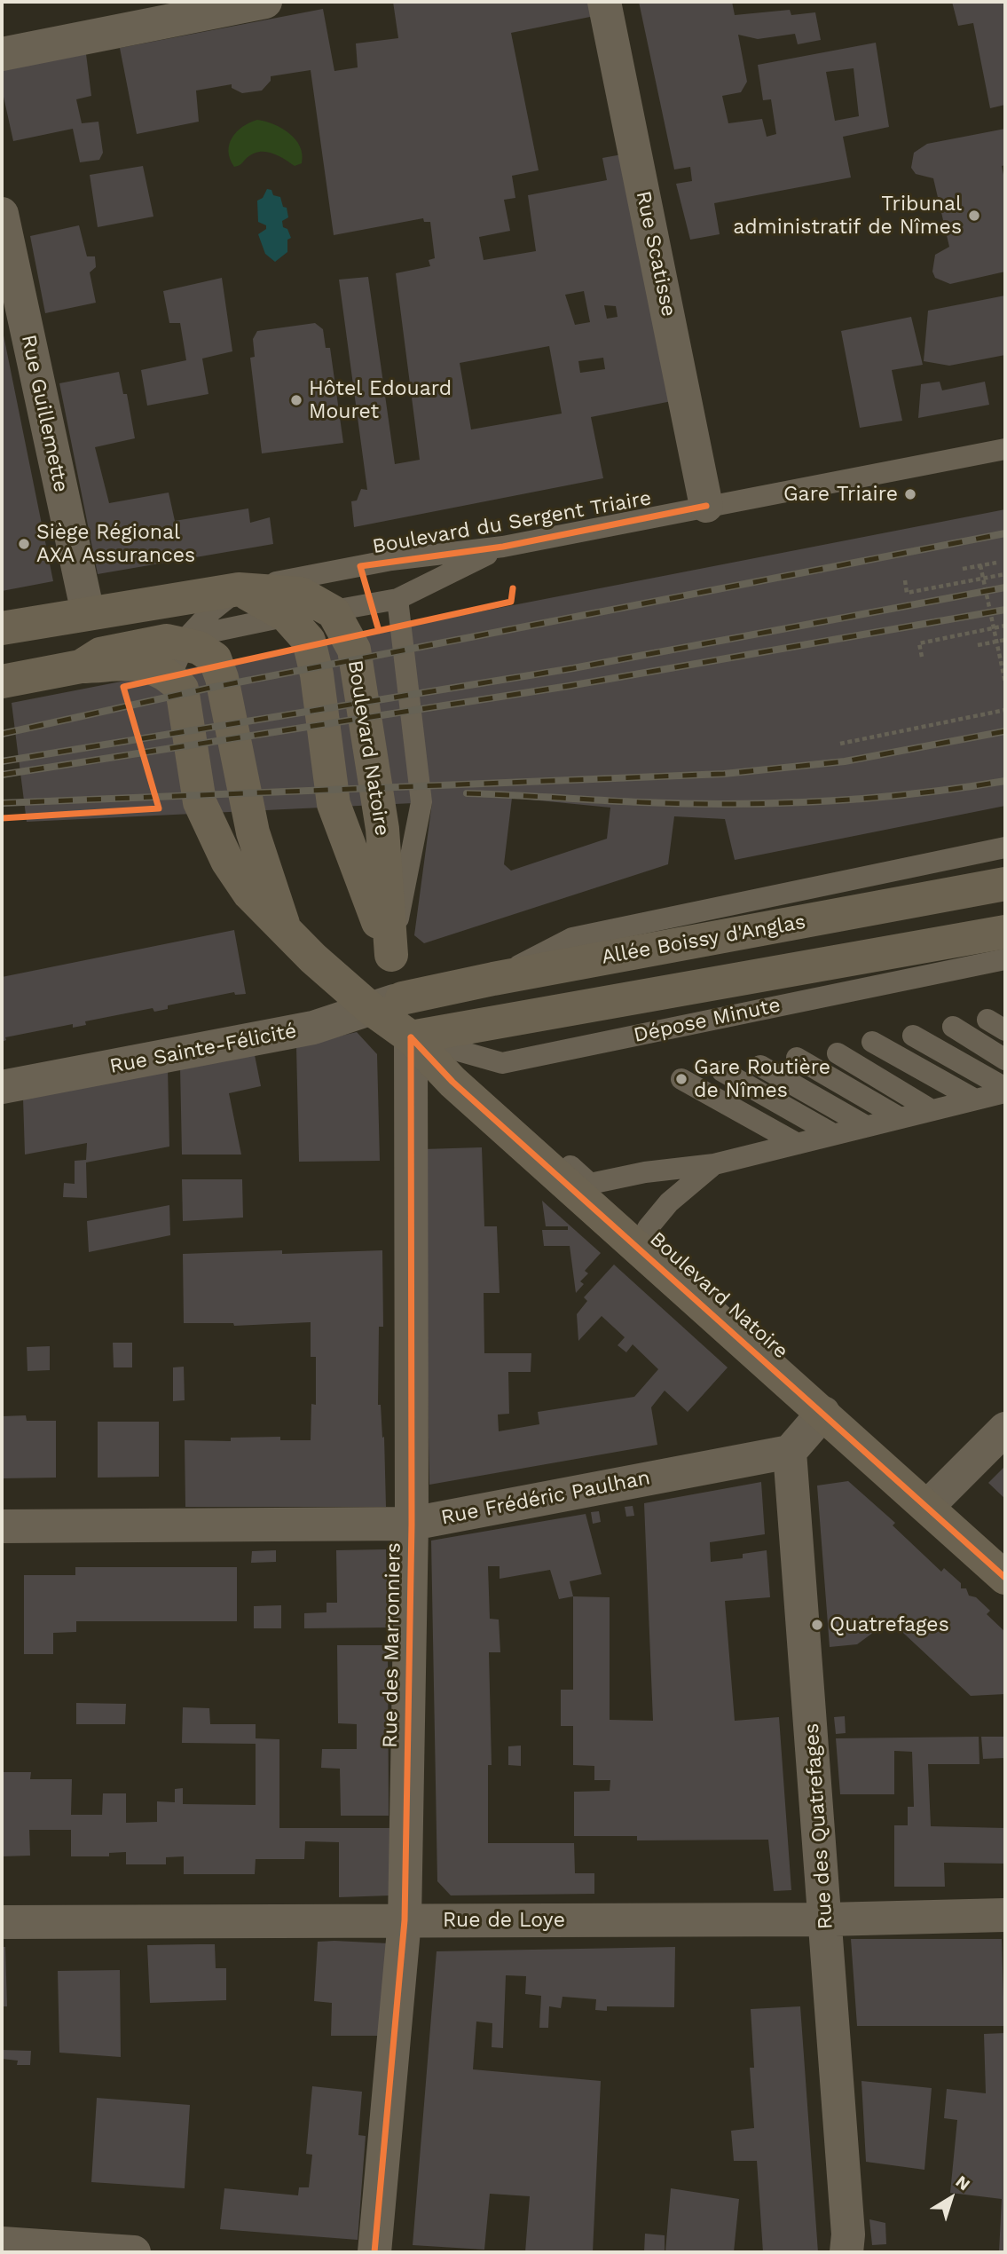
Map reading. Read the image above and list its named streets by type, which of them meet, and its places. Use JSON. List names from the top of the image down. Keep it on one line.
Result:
{"streets":{"main road":["Boulevard du Sergent Triaire","Boulevard Natoire","Allée Boissy d'Anglas"],"street":["Rue Scatisse","Rue Guillemette","Rue Sainte-Félicité","Rue Frédéric Paulhan","Rue des Marronniers","Rue des Quatrefages","Rue de Loye"],"lane":["Dépose Minute"]},"crossings":[["Rue Scatisse","Boulevard du Sergent Triaire"],["Rue Guillemette","Boulevard du Sergent Triaire"],["Boulevard du Sergent Triaire","Boulevard Natoire"],["Boulevard Natoire","Allée Boissy d'Anglas"],["Boulevard Natoire","Dépose Minute"],["Boulevard Natoire","Rue Sainte-Félicité"],["Boulevard Natoire","Rue des Marronniers"],["Allée Boissy d'Anglas","Rue Sainte-Félicité"],["Dépose Minute","Rue des Marronniers"],["Rue Frédéric Paulhan","Rue des Marronniers"],["Rue Frédéric Paulhan","Rue des Quatrefages"],["Rue des Marronniers","Rue de Loye"],["Rue des Quatrefages","Rue de Loye"]],"places":["Tribunal administratif de Nîmes","Hôtel Edouard Mouret","Gare Triaire","Siège Régional AXA Assurances","Gare Routière de Nîmes","Quatrefages"],"north":"top right"}
